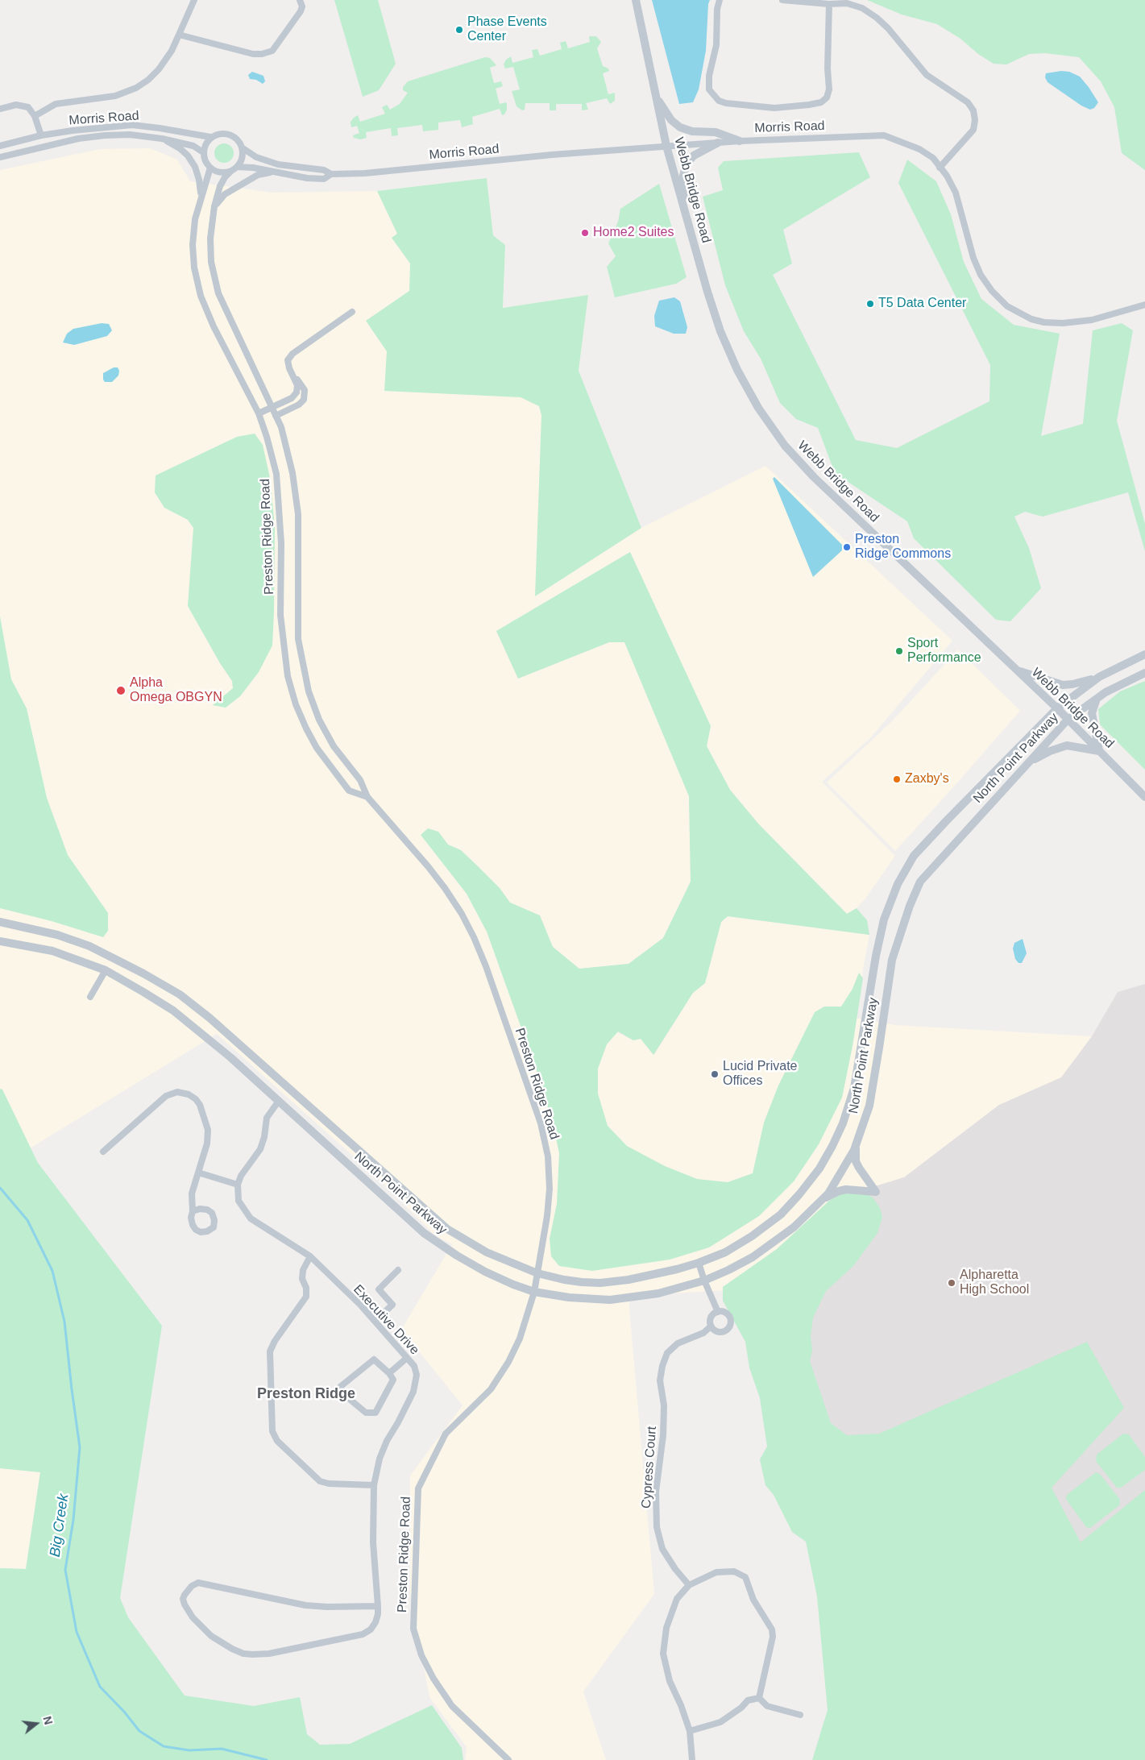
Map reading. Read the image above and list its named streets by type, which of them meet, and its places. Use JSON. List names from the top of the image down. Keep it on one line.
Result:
{"streets":{"street":["Morris Road","Webb Bridge Road","Preston Ridge Road","North Point Parkway","Executive Drive","Cypress Court"]},"crossings":[["Morris Road","Webb Bridge Road"],["Morris Road","Preston Ridge Road"],["Webb Bridge Road","North Point Parkway"],["Preston Ridge Road","North Point Parkway"]],"districts":["Preston Ridge"],"water":["Big Creek"],"places":["Phase Events Center","Home2 Suites","T5 Data Center","Preston Ridge Commons","Sport Performance","Alpha Omega OBGYN","Zaxby's","Lucid Private Offices","Alpharetta High School"],"north":"right"}
